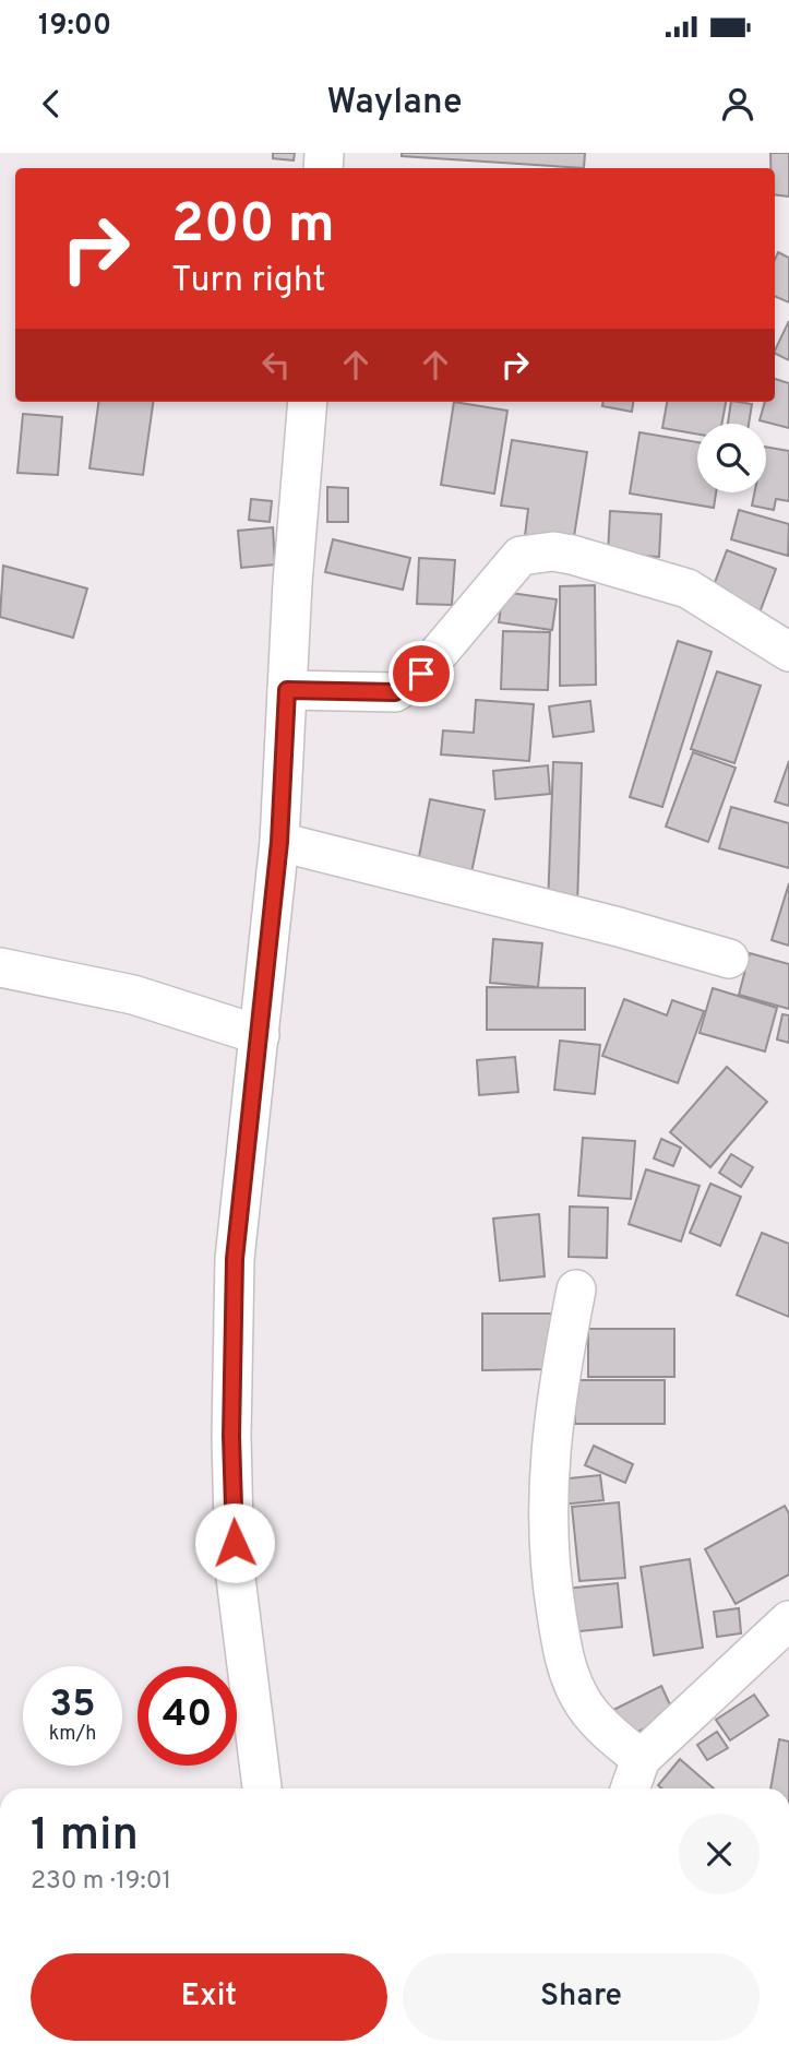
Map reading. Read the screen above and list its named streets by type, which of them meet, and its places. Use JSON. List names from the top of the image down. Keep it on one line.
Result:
{"page":{"status":"19:00","header":"Waylane","turn":["200 m","Turn right"],"speed":"35 km/h","limit":"40","heading":["1 min","230 m · 19:01"],"buttons":["Exit","Share"]}}
